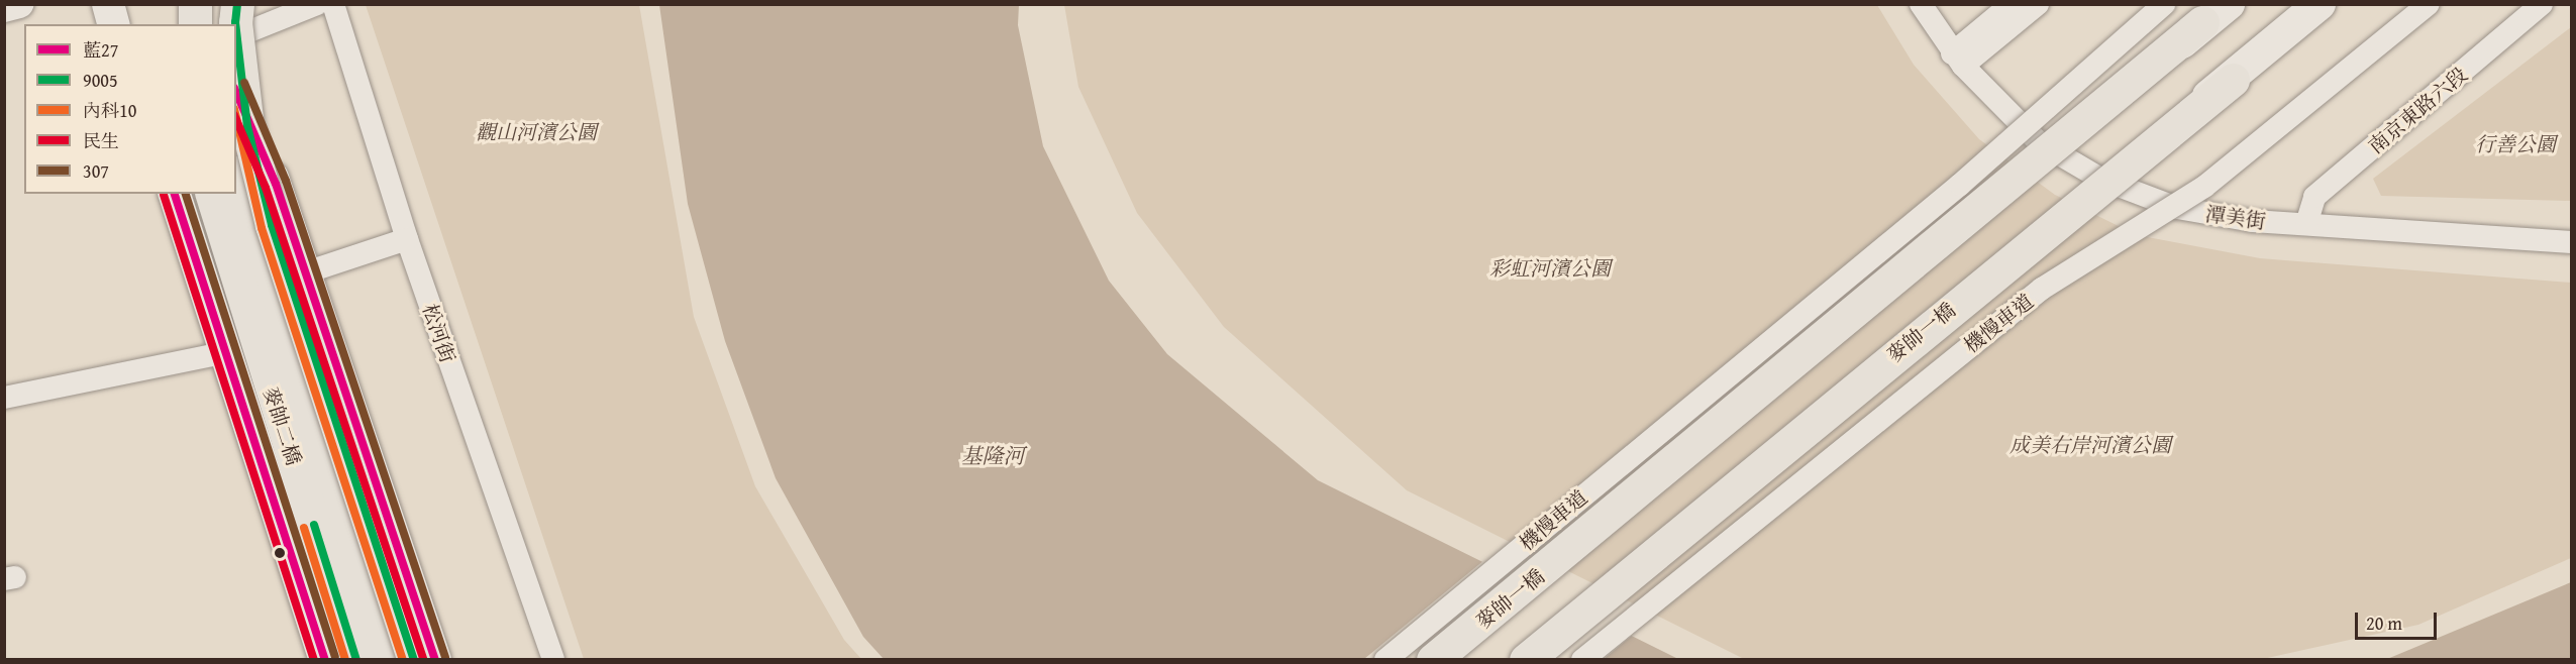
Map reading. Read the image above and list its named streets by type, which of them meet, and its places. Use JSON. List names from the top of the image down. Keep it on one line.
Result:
{"streets":{"highway":["麥帥一橋","麥帥二橋"],"street":["南京東路六段","潭美街","機慢車道","松河街"]},"crossings":[["南京東路六段","潭美街"]],"water":["基隆河"],"parks":["觀山河濱公園","行善公園","彩虹河濱公園","成美右岸河濱公園"],"lines":["transit line 9005","transit line 307","transit line 藍27","transit line 內科10","transit line 民生"],"legend":["藍27","9005","內科10","民生","307"],"scale_bar":"20 m"}
